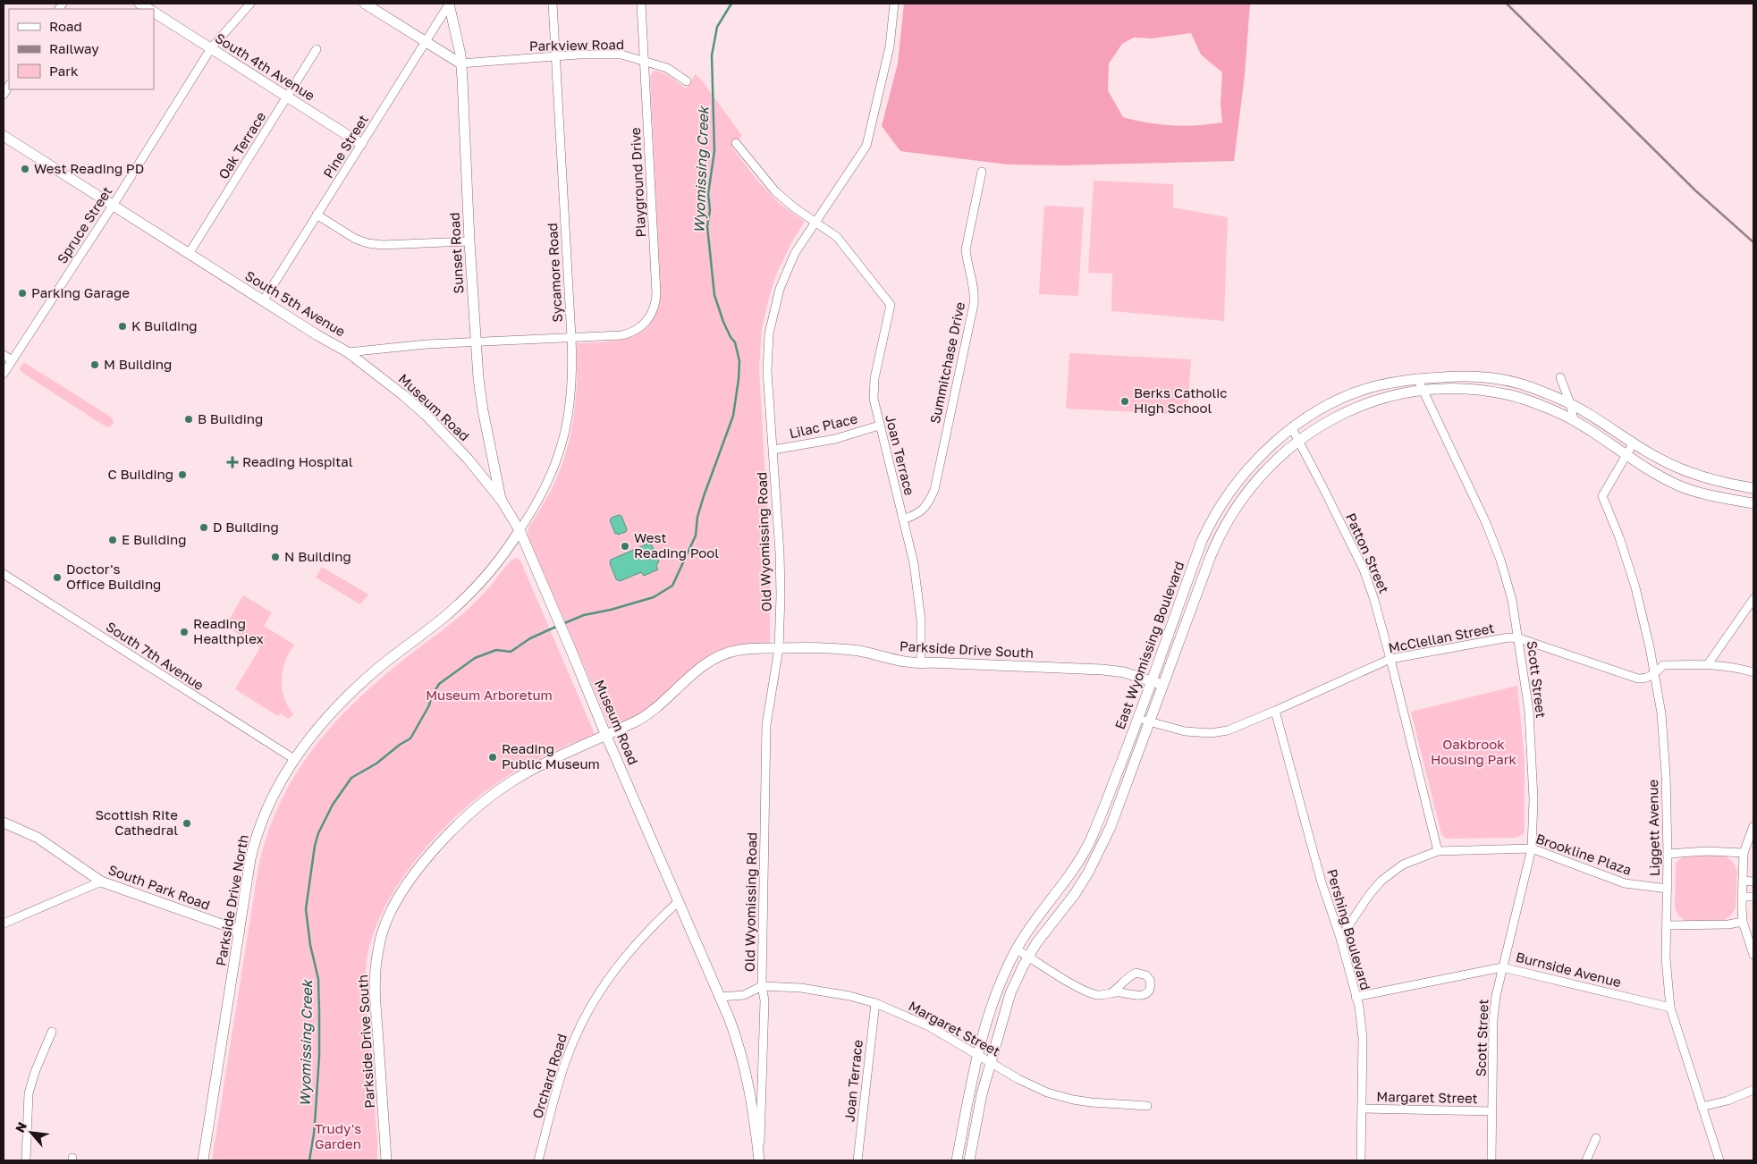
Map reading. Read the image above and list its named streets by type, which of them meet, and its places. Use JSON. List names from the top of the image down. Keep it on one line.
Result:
{"streets":{"street":["Parkview Road","South 4th Avenue","Oak Terrace","Pine Street","Playground Drive","Spruce Street","Sunset Road","Sycamore Road","South 5th Avenue","Summitchase Drive","Museum Road","Lilac Place","Joan Terrace","Old Wyomissing Road","Patton Street","McClellan Street","East Wyomissing Boulevard","Parkside Drive South","South 7th Avenue","Scott Street","Liggett Avenue","Brookline Plaza","South Park Road","Parkside Drive North","Pershing Boulevard","Burnside Avenue","Margaret Street","Orchard Road"]},"crossings":[["Parkview Road","Playground Drive"],["Parkview Road","Sunset Road"],["Parkview Road","Sycamore Road"],["South 4th Avenue","Oak Terrace"],["South 4th Avenue","Pine Street"],["South 4th Avenue","Spruce Street"],["Oak Terrace","South 5th Avenue"],["Pine Street","Sunset Road"],["Pine Street","South 5th Avenue"],["Playground Drive","South 5th Avenue"],["Spruce Street","South 5th Avenue"],["Sunset Road","South 5th Avenue"],["Sunset Road","Museum Road"],["Sycamore Road","South 5th Avenue"],["Sycamore Road","Museum Road"],["Sycamore Road","Parkside Drive North"],["South 5th Avenue","Museum Road"],["Summitchase Drive","Joan Terrace"],["Museum Road","Old Wyomissing Road"],["Museum Road","Parkside Drive South"],["Museum Road","Parkside Drive North"],["Museum Road","Margaret Street"],["Museum Road","Orchard Road"],["Lilac Place","Joan Terrace"],["Lilac Place","Old Wyomissing Road"],["Joan Terrace","Old Wyomissing Road"],["Joan Terrace","Parkside Drive South"],["Joan Terrace","Margaret Street"],["Old Wyomissing Road","Parkside Drive South"],["Old Wyomissing Road","Margaret Street"],["Patton Street","McClellan Street"],["Patton Street","East Wyomissing Boulevard"],["Patton Street","Brookline Plaza"],["McClellan Street","East Wyomissing Boulevard"],["McClellan Street","Scott Street"],["McClellan Street","Liggett Avenue"],["McClellan Street","Pershing Boulevard"],["East Wyomissing Boulevard","Parkside Drive South"],["East Wyomissing Boulevard","Scott Street"],["East Wyomissing Boulevard","Liggett Avenue"],["East Wyomissing Boulevard","Margaret Street"],["South 7th Avenue","Parkside Drive North"],["Scott Street","Brookline Plaza"],["Scott Street","Burnside Avenue"],["Scott Street","Margaret Street"],["Liggett Avenue","Brookline Plaza"],["Liggett Avenue","Burnside Avenue"],["Brookline Plaza","Pershing Boulevard"],["South Park Road","Parkside Drive North"],["Pershing Boulevard","Burnside Avenue"],["Pershing Boulevard","Margaret Street"]],"water":["Wyomissing Creek"],"parks":["Museum Arboretum","Oakbrook Housing Park","Trudy's Garden"],"places":{"other":["West Reading PD","Parking Garage","K Building","M Building","Berks Catholic High School","B Building","C Building","D Building","E Building","West Reading Pool","N Building","Doctor's Office Building","Reading Healthplex","Reading Public Museum","Scottish Rite Cathedral"],"health":["Reading Hospital"]},"legend":["Road","Railway","Park"],"north":"top left"}
